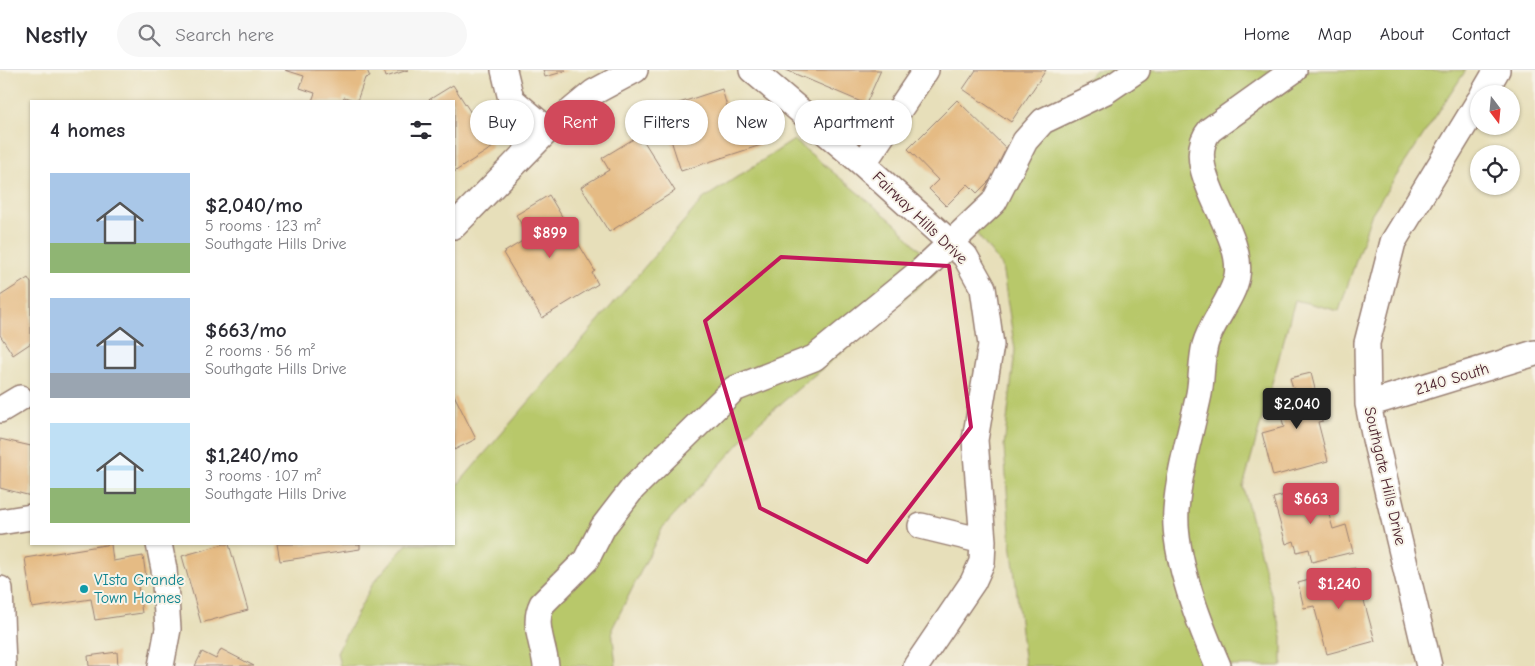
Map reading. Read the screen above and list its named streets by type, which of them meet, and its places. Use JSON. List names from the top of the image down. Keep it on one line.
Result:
{"streets":{"street":["Fairway Hills Drive","2140 South","Southgate Hills Drive"]},"crossings":[["2140 South","Southgate Hills Drive"]],"places":["VIsta Grande Town Homes"],"north":"bottom","page":{"header":"Nestly","search":"Search here","nav":["Home","Map","About","Contact"],"chip":["Buy","Rent","Filters","New","Apartment"],"heading":"4 homes","list":[{"name":"$2,040/mo","note":"5 rooms · 123 m² · Southgate Hills Drive"},{"name":"$663/mo","note":"2 rooms · 56 m² · Southgate Hills Drive"},{"name":"$1,240/mo","note":"3 rooms · 107 m² · Southgate Hills Drive"}],"price":["$899","$2,040","$663","$1,240"]}}
